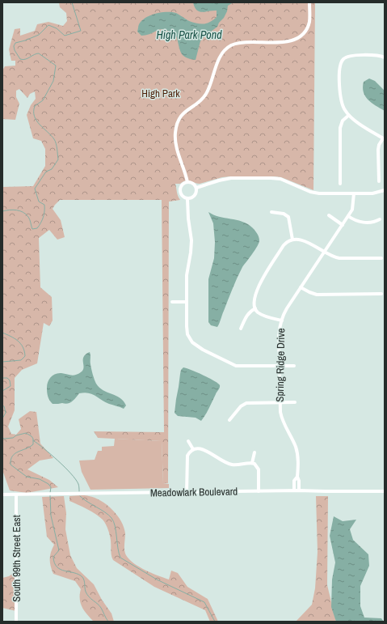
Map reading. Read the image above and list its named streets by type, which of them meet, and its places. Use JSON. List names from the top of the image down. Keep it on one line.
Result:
{"streets":{"street":["Spring Ridge Drive","Meadowlark Boulevard","South 99th Street East"]},"crossings":[["Spring Ridge Drive","Meadowlark Boulevard"],["Meadowlark Boulevard","South 99th Street East"]],"water":["High Park Pond"],"parks":["High Park"]}
